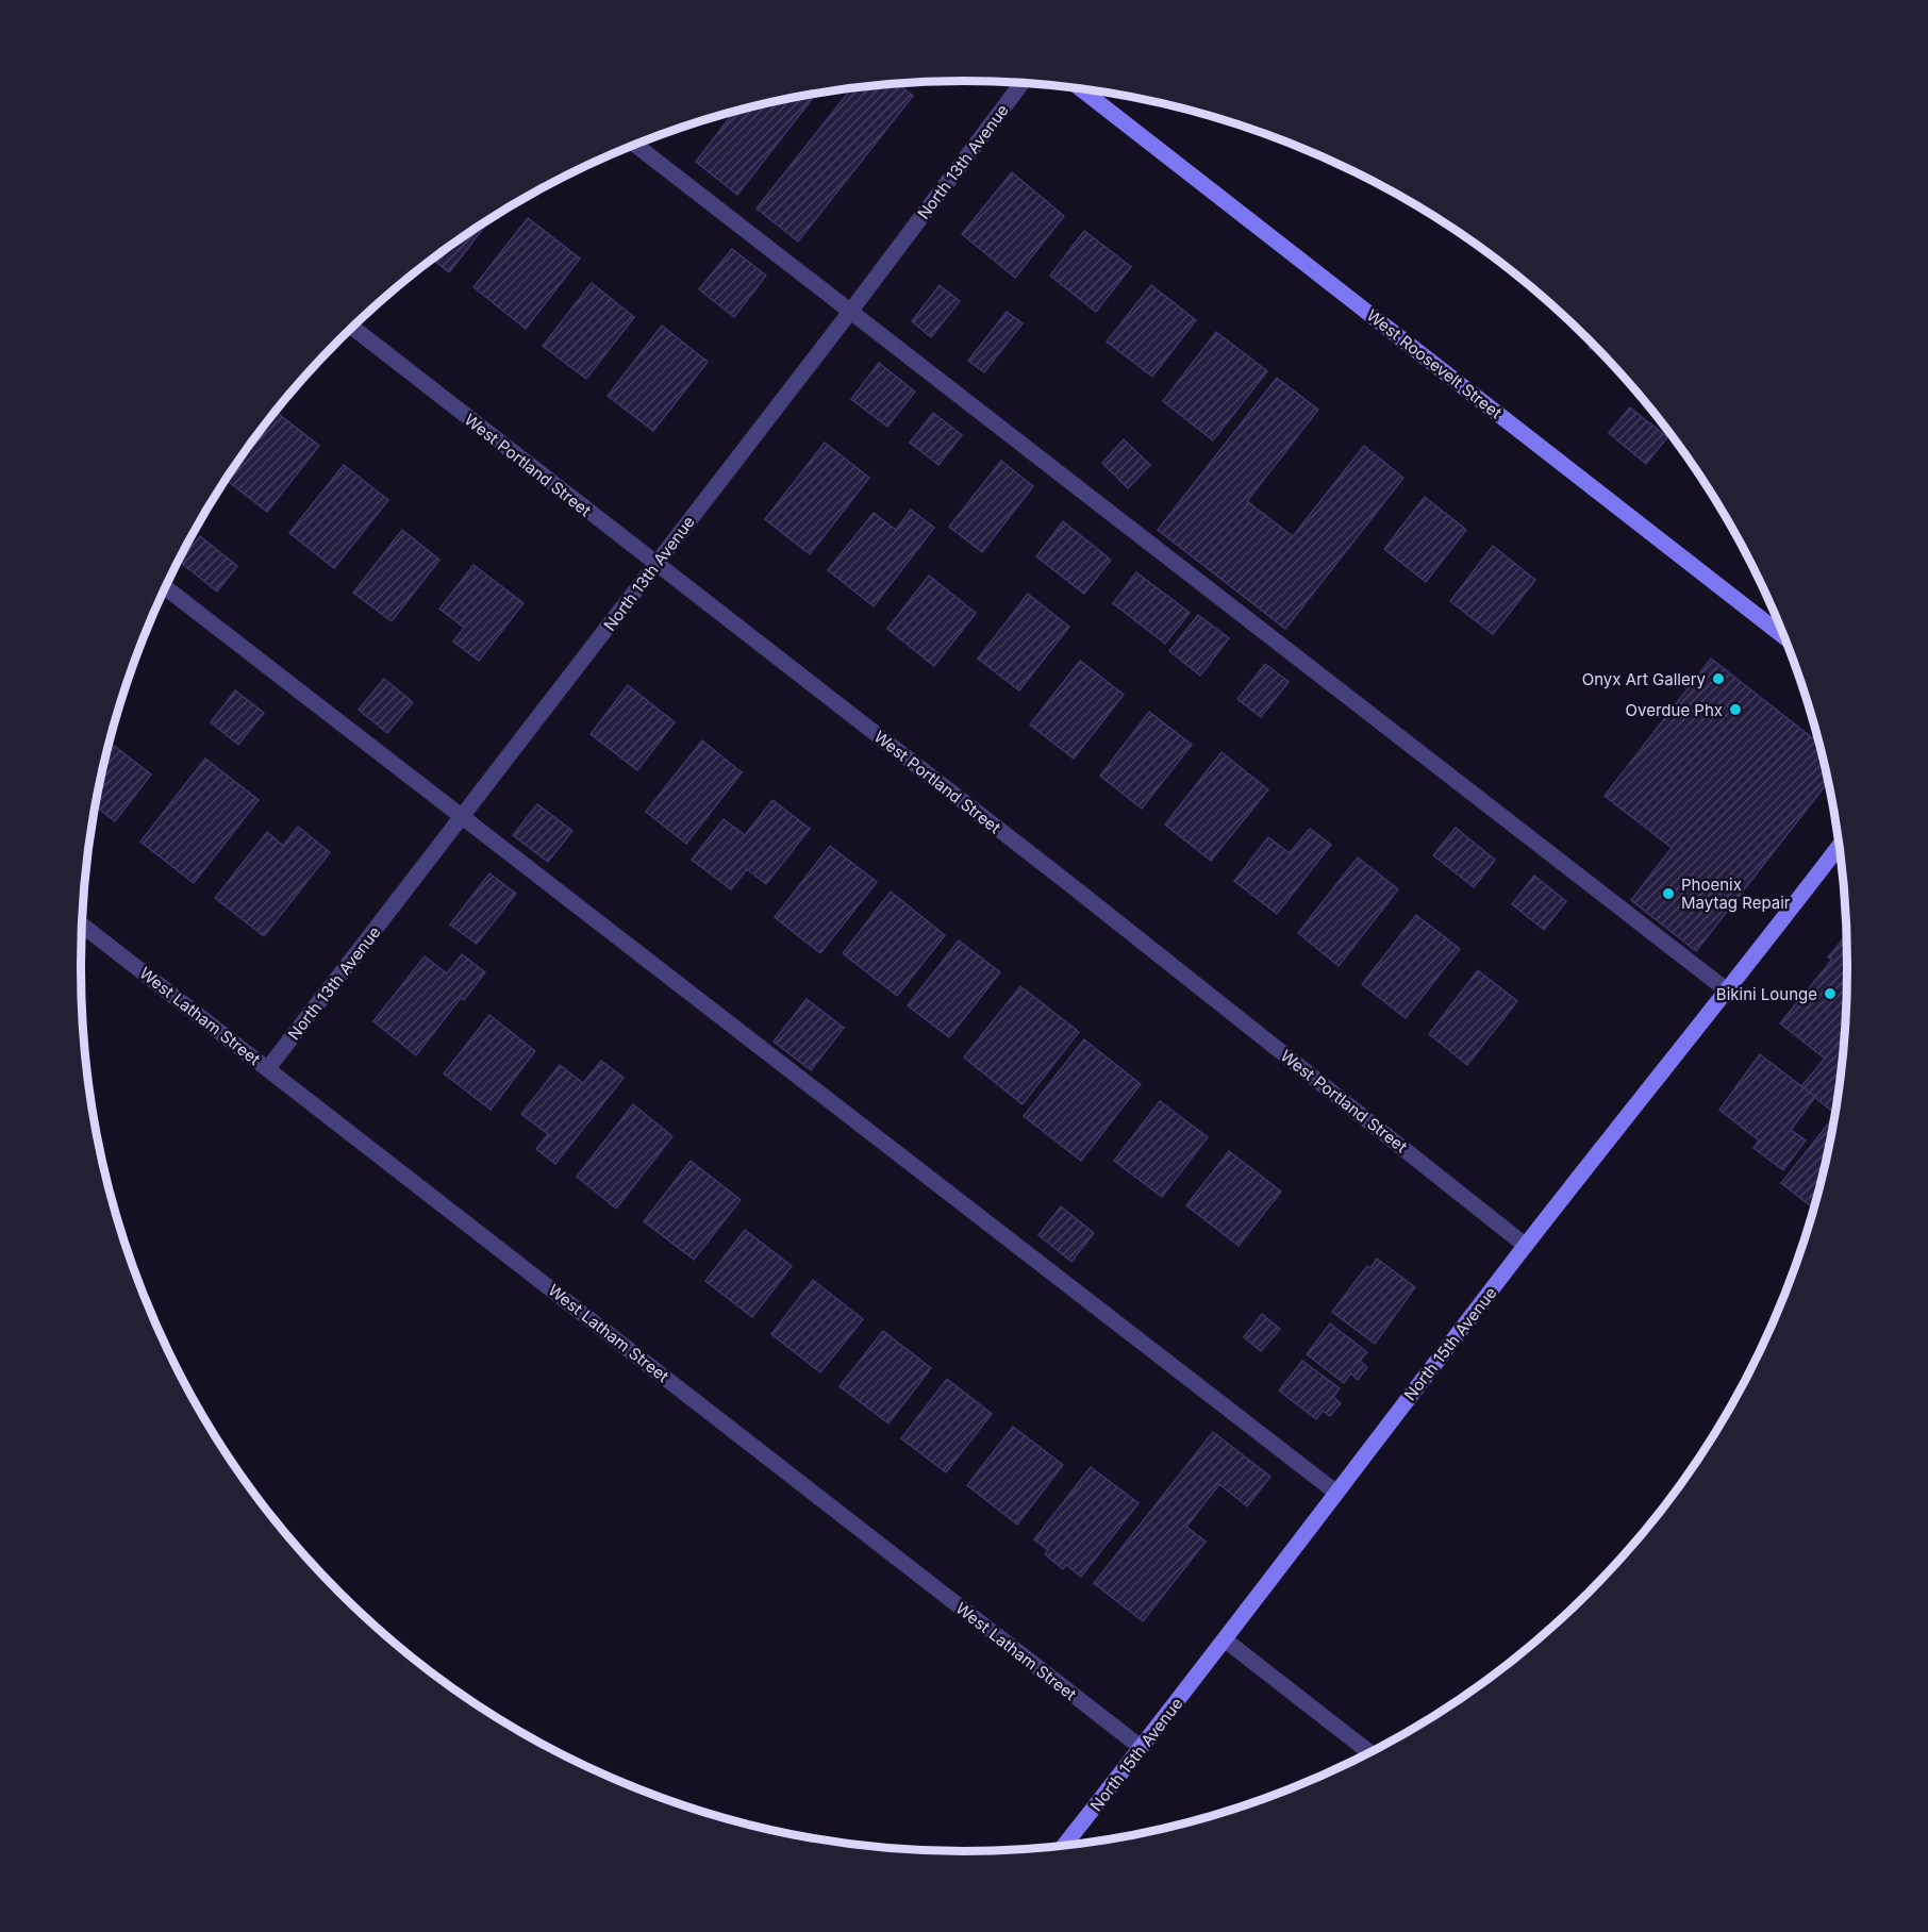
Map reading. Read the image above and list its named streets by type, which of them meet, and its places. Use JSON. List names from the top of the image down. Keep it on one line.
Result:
{"streets":{"street":["North 13th Avenue","West Roosevelt Street","West Portland Street","West Latham Street","North 15th Avenue"]},"crossings":[["North 13th Avenue","West Portland Street"],["North 13th Avenue","West Latham Street"],["West Portland Street","North 15th Avenue"],["West Latham Street","North 15th Avenue"]],"places":["Onyx Art Gallery","Overdue Phx","Phoenix Maytag Repair","Bikini Lounge"]}
